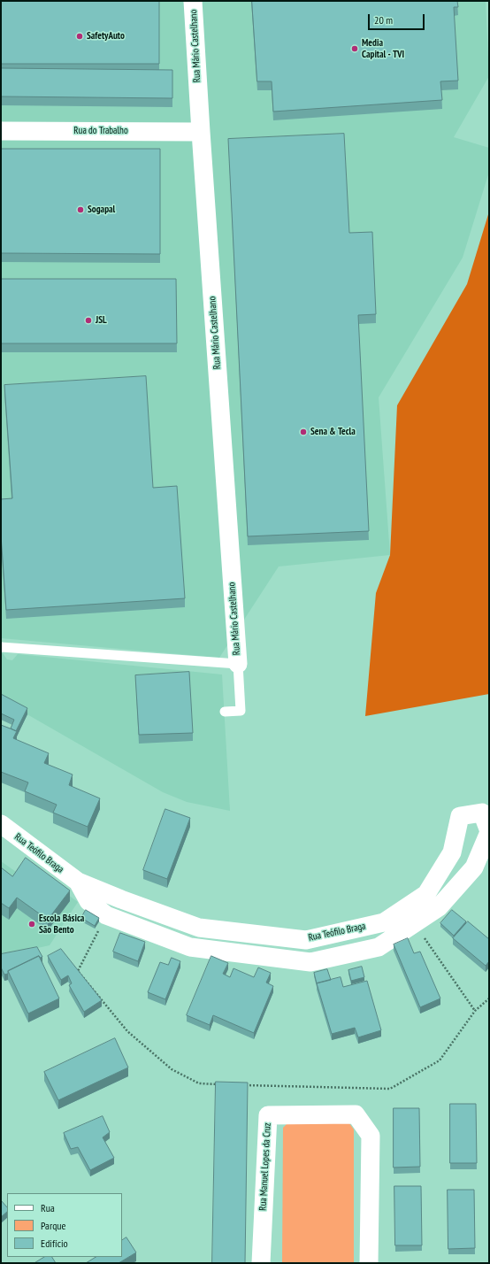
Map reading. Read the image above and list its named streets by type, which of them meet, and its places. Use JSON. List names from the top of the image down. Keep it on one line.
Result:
{"streets":{"street":["Rua Mário Castelhano","Rua do Trabalho","Rua Teófilo Braga","Rua Manuel Lopes da Cruz"]},"crossings":[["Rua Mário Castelhano","Rua do Trabalho"]],"places":["SafetyAuto","Media Capital - TVI","Sogapal","JSL","Sena & Tecla","Escola Básica São Bento"],"legend":["Rua","Parque","Edifício"],"scale_bar":"20 m"}
